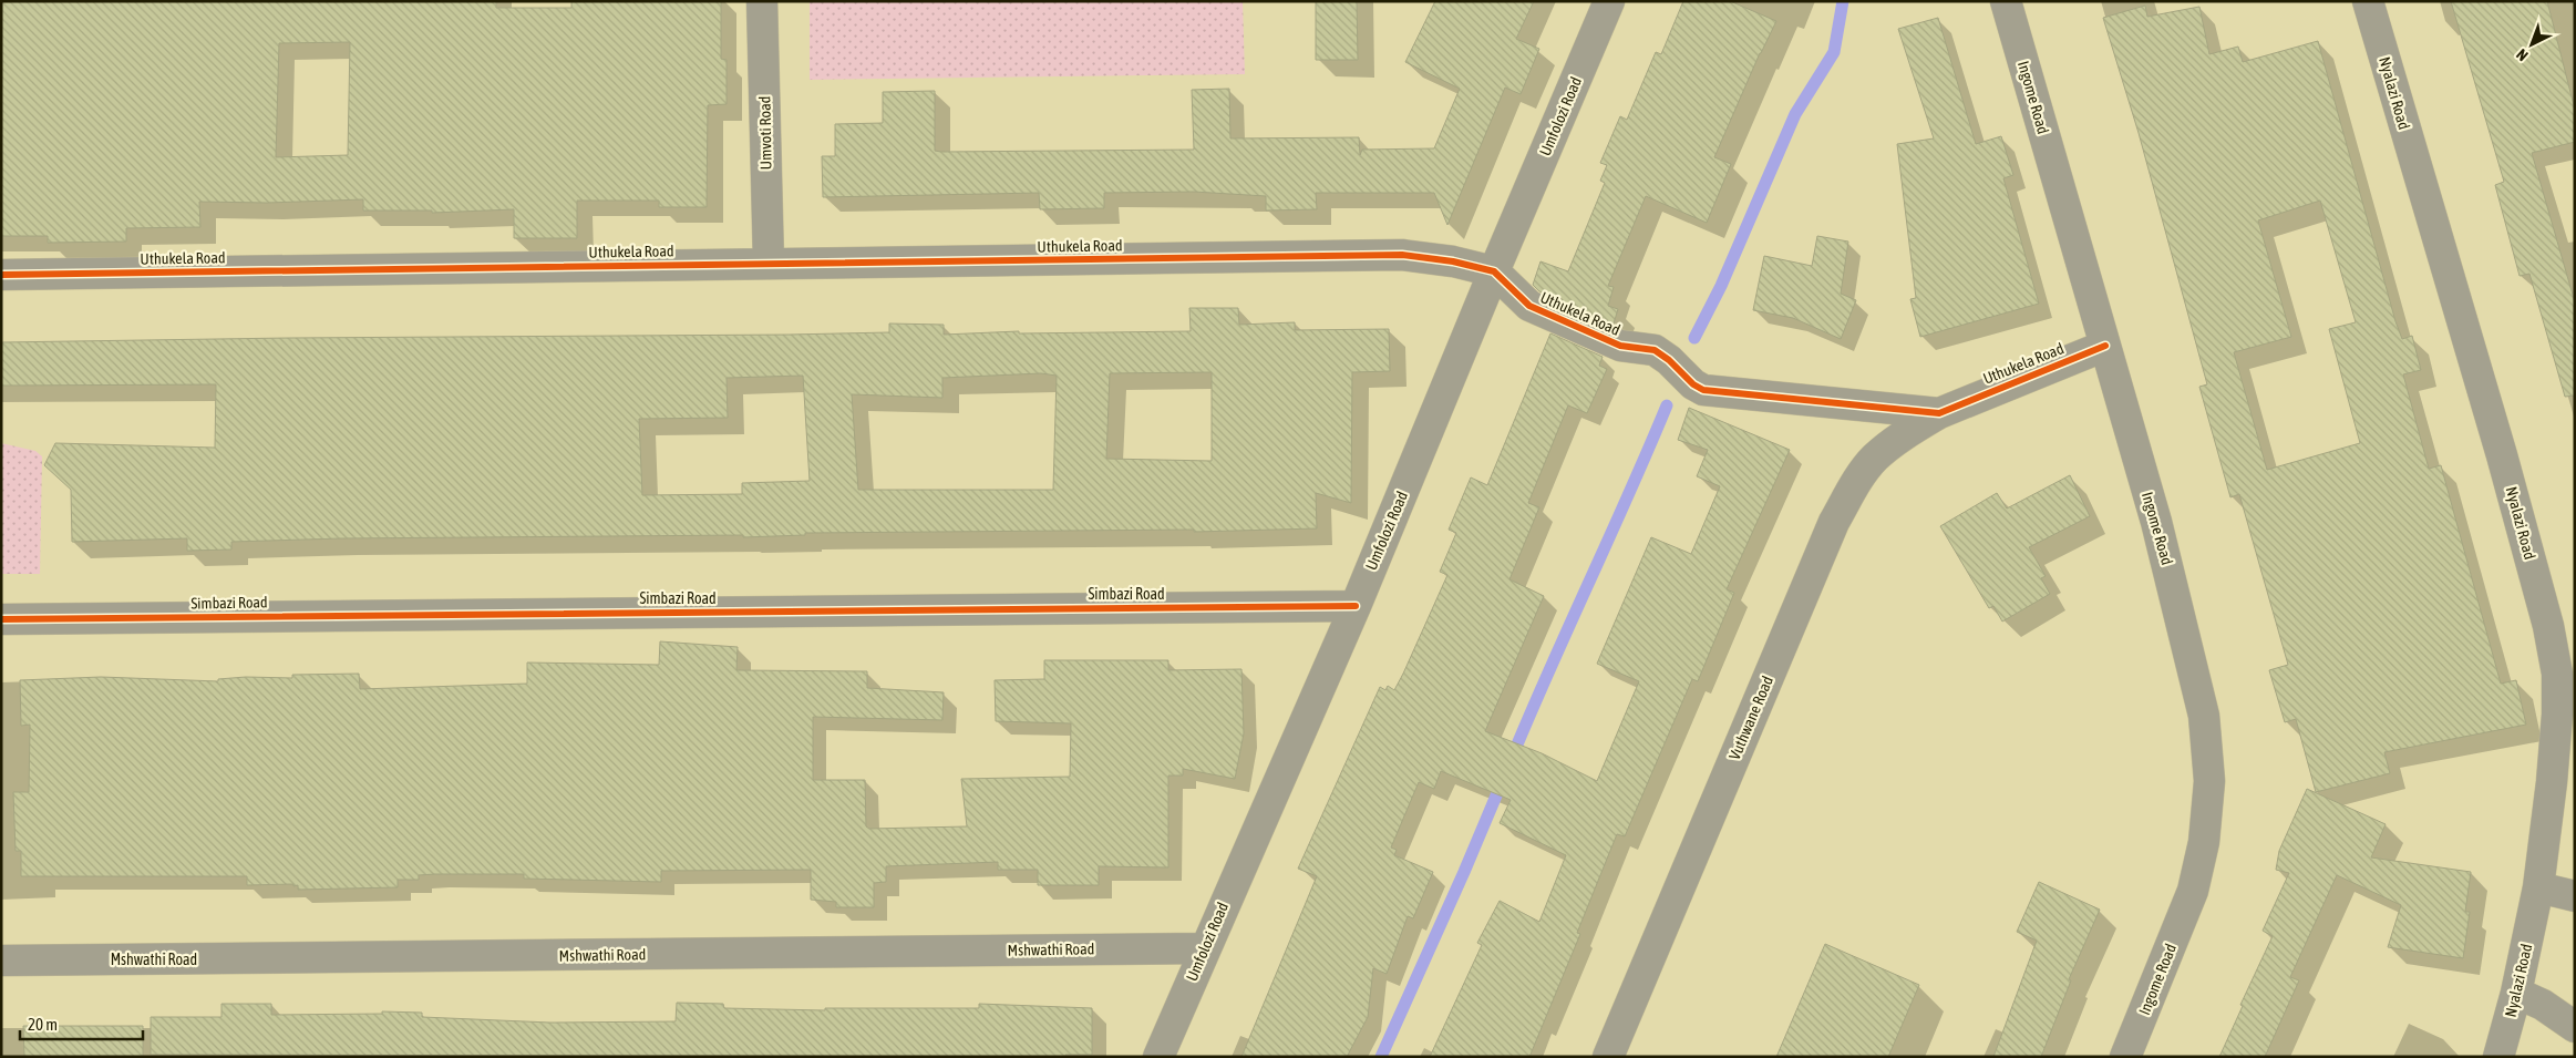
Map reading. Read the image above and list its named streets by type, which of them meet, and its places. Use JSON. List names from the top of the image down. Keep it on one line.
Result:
{"streets":{"street":["Nyalazi Road","Ingome Road","Umfolozi Road","Umvoti Road","Uthukela Road","Simbazi Road","Vuthwane Road","Mshwathi Road"]},"crossings":[["Ingome Road","Uthukela Road"],["Umfolozi Road","Uthukela Road"],["Umfolozi Road","Simbazi Road"],["Umfolozi Road","Mshwathi Road"],["Umvoti Road","Uthukela Road"],["Uthukela Road","Vuthwane Road"]],"scale_bar":"20 m","north":"bottom left"}
